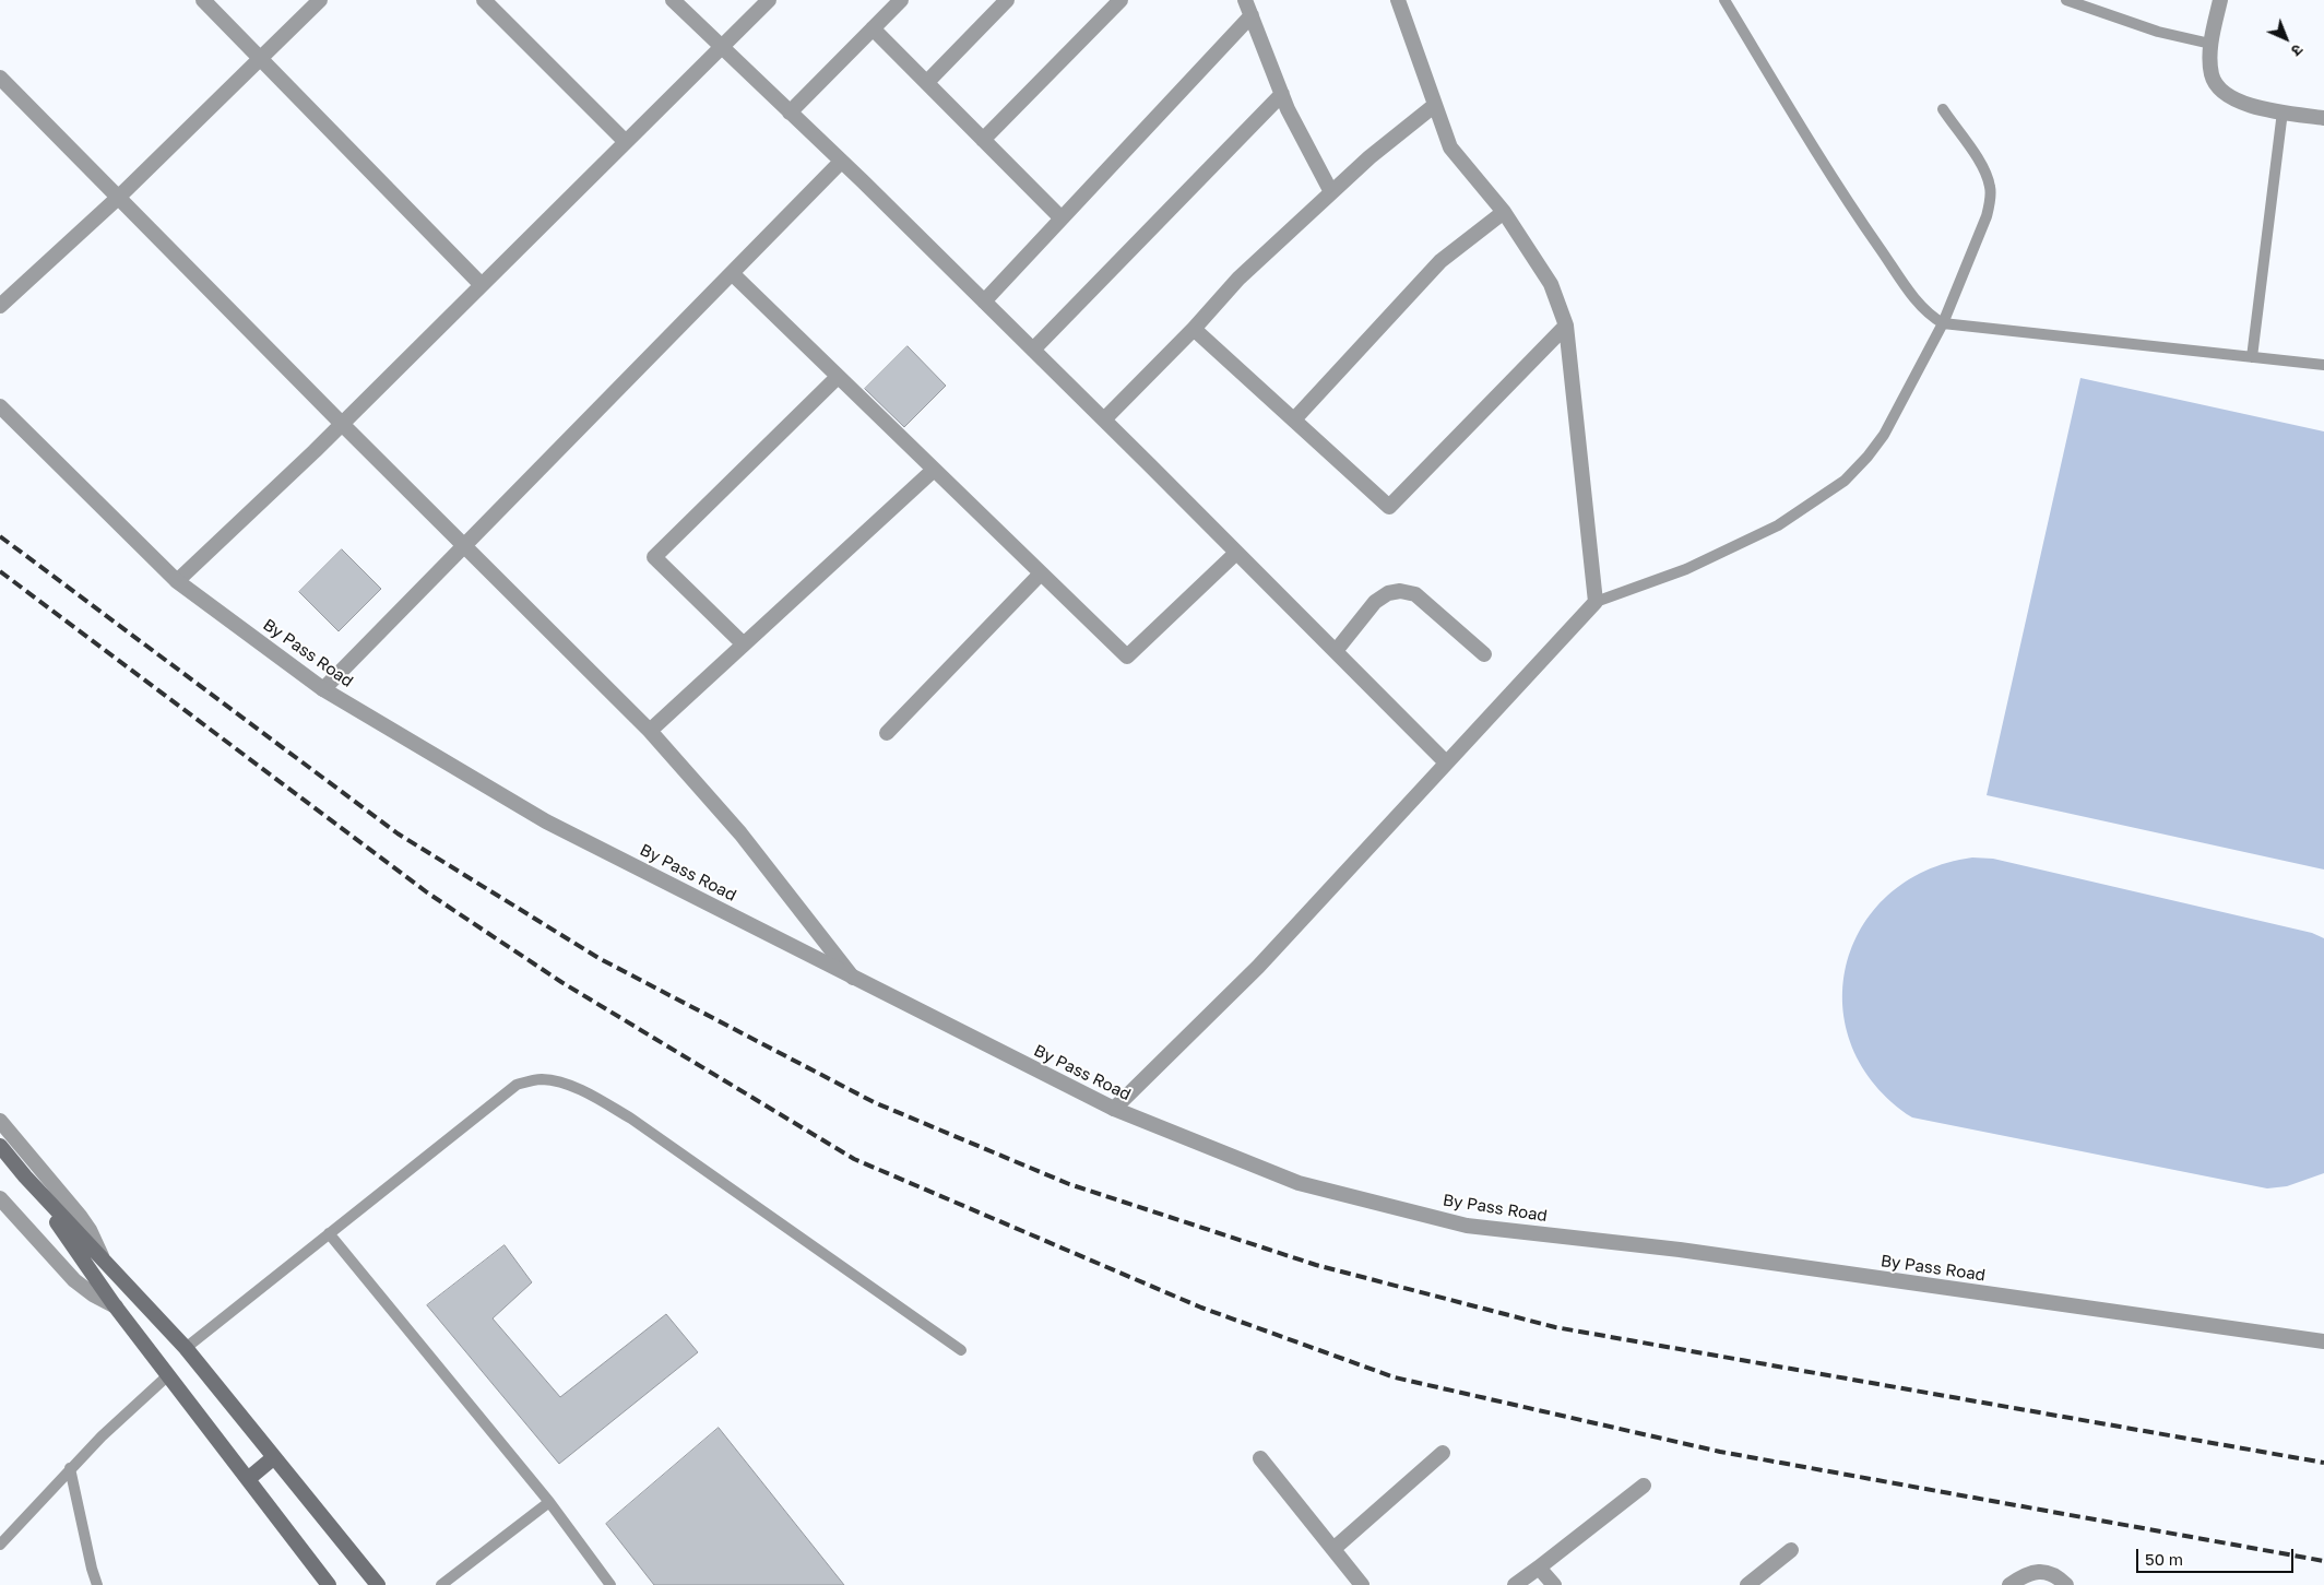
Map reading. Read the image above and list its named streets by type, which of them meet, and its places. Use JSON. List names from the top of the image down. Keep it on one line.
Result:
{"streets":{"street":["By Pass Road"]},"scale_bar":"50 m","north":"bottom right"}
